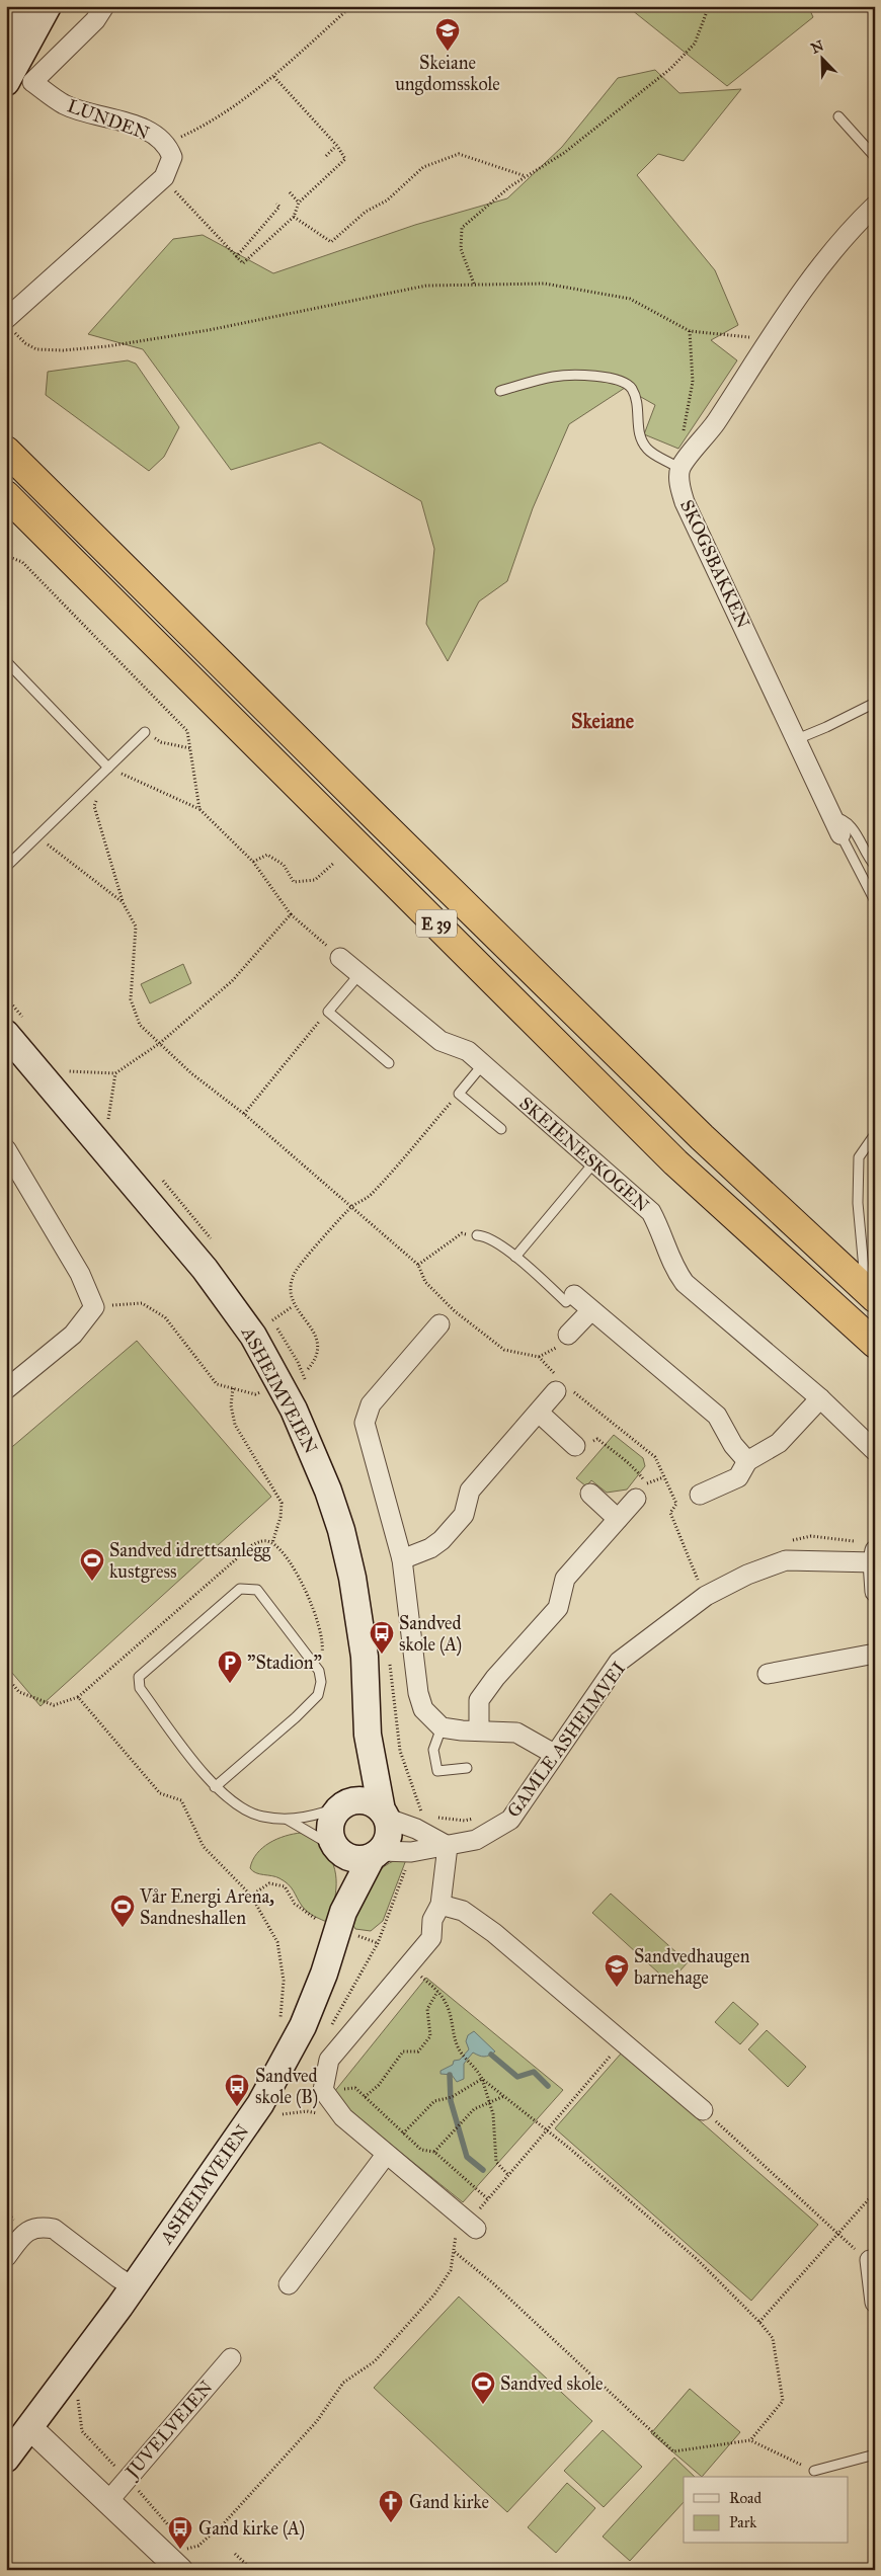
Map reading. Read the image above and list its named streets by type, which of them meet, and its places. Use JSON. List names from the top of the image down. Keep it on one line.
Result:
{"streets":{"highway":["E 39"],"main road":["ASHEIMVEIEN"],"street":["LUNDEN","SKOGSBAKKEN","SKEIENESKOGEN","GAMLE ASHEIMVEI","JUVELVEIEN"]},"crossings":[["ASHEIMVEIEN","GAMLE ASHEIMVEI"]],"districts":["Skeiane"],"places":{"school or university":["Skeiane ungdomsskole","Sandvedhaugen barnehage"],"sports":["Sandved idrettsanlegg kustgress","Vår Energi Arena, Sandneshallen","Sandved skole"],"bus stop":["Sandved skole (A)","Sandved skole (B)","Gand kirke (A)"],"parking":["\"Stadion\""],"church":["Gand kirke"]},"legend":["Road","Park"],"north":"top left"}
